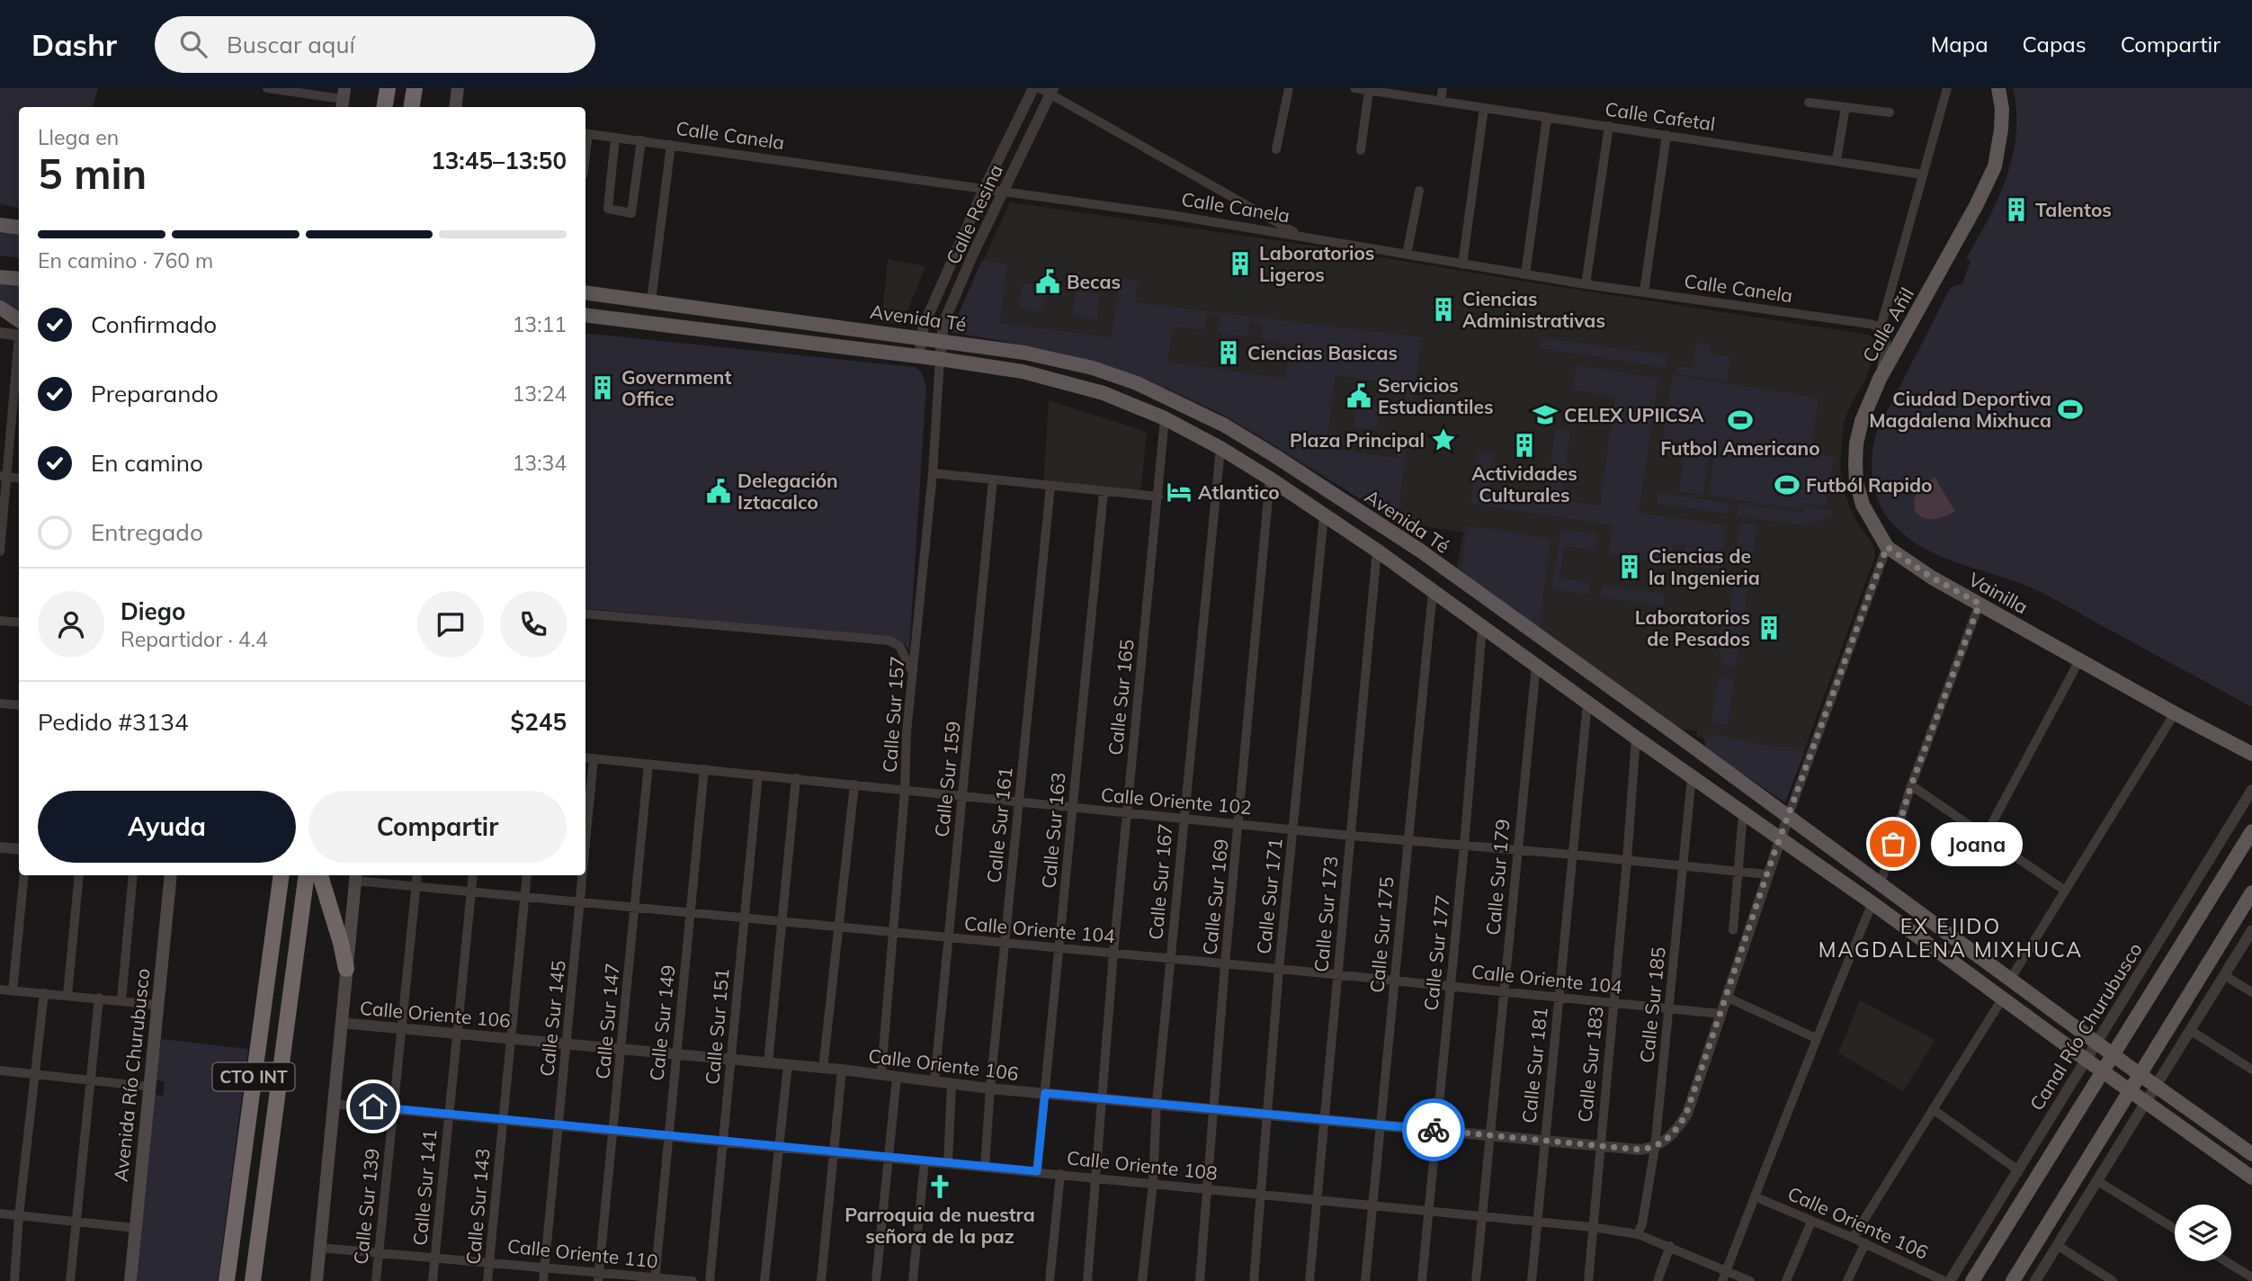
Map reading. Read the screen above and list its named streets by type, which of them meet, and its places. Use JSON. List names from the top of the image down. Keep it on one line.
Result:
{"streets":{"highway":["CTO INT"],"main road":["Avenida Té","Calle Añil","Vainilla","Canal Río Churubusco","Avenida Río Churubusco"],"street":["Calle Cafetal","Calle Canela","Calle Resina","Calle Sur 165","Calle Sur 157","Calle Sur 159","Calle Oriente 102","Calle Sur 161","Calle Sur 163","Calle Sur 179","Calle Sur 167","Calle Sur 171","Calle Sur 169","Calle Sur 173","Calle Oriente 104","Calle Sur 175","Calle Sur 177","Calle Sur 185","Calle Oriente 106","Calle Sur 145","Calle Sur 147","Calle Sur 149","Calle Sur 151","Calle Sur 183","Calle Sur 181","Calle Oriente 108","Calle Sur 141","Calle Sur 139","Calle Sur 143","Calle Oriente 110"]},"crossings":[["Calle Cafetal","Calle Añil"],["Calle Canela","Calle Resina"],["Calle Canela","Calle Añil"],["Calle Resina","Avenida Té"],["Calle Resina","Calle Sur 157"],["Avenida Té","Calle Sur 165"],["Avenida Té","Calle Sur 157"],["Avenida Té","Calle Sur 179"],["Avenida Té","Calle Sur 167"],["Avenida Té","Calle Sur 171"],["Avenida Té","Calle Sur 169"],["Avenida Té","Calle Sur 173"],["Avenida Té","Calle Sur 175"],["Avenida Té","Calle Sur 177"],["Avenida Té","Calle Sur 185"],["Avenida Té","Canal Río Churubusco"],["Avenida Té","Calle Sur 183"],["Avenida Té","Calle Sur 181"],["Calle Añil","Vainilla"],["Calle Sur 165","Calle Oriente 102"],["Calle Sur 165","Calle Oriente 104"],["Calle Sur 165","Calle Oriente 106"],["Calle Sur 165","Calle Oriente 108"],["Calle Sur 157","Calle Oriente 102"],["Calle Sur 157","Calle Oriente 104"],["Calle Sur 157","Calle Oriente 106"],["Calle Sur 159","Calle Oriente 102"],["Calle Sur 159","Calle Oriente 104"],["Calle Sur 159","Calle Oriente 106"],["Calle Oriente 102","Calle Sur 161"],["Calle Oriente 102","Calle Sur 163"],["Calle Oriente 102","Calle Sur 179"],["Calle Oriente 102","Calle Sur 167"],["Calle Oriente 102","Calle Sur 171"],["Calle Oriente 102","Calle Sur 169"],["Calle Oriente 102","Calle Sur 173"],["Calle Oriente 102","Calle Sur 175"],["Calle Oriente 102","Calle Sur 177"],["Calle Oriente 102","Calle Sur 185"],["Calle Oriente 102","Calle Sur 145"],["Calle Oriente 102","Calle Sur 147"],["Calle Oriente 102","Calle Sur 149"],["Calle Oriente 102","Calle Sur 151"],["Calle Oriente 102","Calle Sur 183"],["Calle Oriente 102","Calle Sur 181"],["Calle Sur 161","Calle Oriente 104"],["Calle Sur 161","Calle Oriente 106"],["Calle Sur 161","Calle Oriente 108"],["Calle Sur 163","Calle Oriente 104"],["Calle Sur 163","Calle Oriente 106"],["Calle Sur 163","Calle Oriente 108"],["Calle Sur 179","Calle Oriente 104"],["Calle Sur 179","Calle Oriente 106"],["Calle Sur 179","Calle Oriente 108"],["Calle Sur 167","Calle Oriente 104"],["Calle Sur 167","Calle Oriente 106"],["Calle Sur 167","Calle Oriente 108"],["Calle Sur 171","Calle Oriente 104"],["Calle Sur 171","Calle Oriente 106"],["Calle Sur 171","Calle Oriente 108"],["Calle Sur 169","Calle Oriente 104"],["Calle Sur 169","Calle Oriente 106"],["Calle Sur 169","Calle Oriente 108"],["Calle Sur 173","Calle Oriente 104"],["Calle Sur 173","Calle Oriente 106"],["Calle Sur 173","Calle Oriente 108"],["Calle Oriente 104","Calle Sur 175"],["Calle Oriente 104","Calle Sur 177"],["Calle Oriente 104","Calle Sur 185"],["Calle Oriente 104","Calle Sur 145"],["Calle Oriente 104","Calle Sur 147"],["Calle Oriente 104","Calle Sur 149"],["Calle Oriente 104","Calle Sur 151"],["Calle Oriente 104","Calle Sur 183"],["Calle Oriente 104","Calle Sur 181"],["Calle Oriente 104","Calle Sur 141"],["Calle Oriente 104","Calle Sur 139"],["Calle Oriente 104","Calle Sur 143"],["Calle Sur 175","Calle Oriente 106"],["Calle Sur 175","Calle Oriente 108"],["Calle Sur 177","Calle Oriente 106"],["Calle Sur 177","Calle Oriente 108"],["Calle Sur 185","Calle Oriente 106"],["Calle Sur 185","Calle Oriente 108"],["Calle Oriente 106","Calle Sur 145"],["Calle Oriente 106","Calle Sur 147"],["Calle Oriente 106","Calle Sur 149"],["Calle Oriente 106","Calle Sur 151"],["Calle Oriente 106","Canal Río Churubusco"],["Calle Oriente 106","Calle Sur 183"],["Calle Oriente 106","Calle Sur 181"],["Calle Oriente 106","Calle Sur 141"],["Calle Oriente 106","Calle Sur 139"],["Calle Oriente 106","Calle Sur 143"],["Calle Sur 145","Calle Oriente 108"],["Calle Sur 145","Calle Oriente 110"],["Calle Sur 147","Calle Oriente 108"],["Calle Sur 147","Calle Oriente 110"],["Calle Sur 149","Calle Oriente 108"],["Calle Sur 149","Calle Oriente 110"],["Calle Sur 151","Calle Oriente 108"],["Calle Sur 183","Calle Oriente 108"],["Calle Sur 181","Calle Oriente 108"],["Calle Oriente 108","Calle Sur 141"],["Calle Oriente 108","Calle Sur 139"],["Calle Oriente 108","Calle Sur 143"],["Calle Sur 141","Calle Oriente 110"],["Calle Sur 139","Calle Oriente 110"],["Calle Sur 143","Calle Oriente 110"]],"districts":["EX EJIDO MAGDALENA MIXHUCA"],"places":{"building":["Talentos","Laboratorios Ligeros","Ciencias Administrativas","Ciencias Basicas","Government Office","Actividades Culturales","Ciencias de la Ingenieria","Laboratorios de Pesados"],"public building":["Becas","Servicios Estudiantiles","Delegación Iztacalco"],"sports":["Ciudad Deportiva Magdalena Mixhuca","Futbol Americano","Futból Rapido"],"school or university":["CELEX UPIICSA"],"place":["Plaza Principal"],"hotel":["Atlantico"],"other":["Joana"],"church":["Parroquia de nuestra señora de la paz"]},"page":{"header":"Dashr","search":"Buscar aquí","nav":["Mapa","Capas","Compartir"],"heading":["5 min","Llega en","13:45–13:50"],"panel":["Diego","Repartidor · 4.4","Pedido #3134","$245"],"bar":"En camino · 760 m","list":[["Confirmado","13:11"],["Preparando","13:24"],["En camino","13:34"],"Entregado"],"buttons":["Ayuda","Compartir"],"bubble":"Joana"}}
